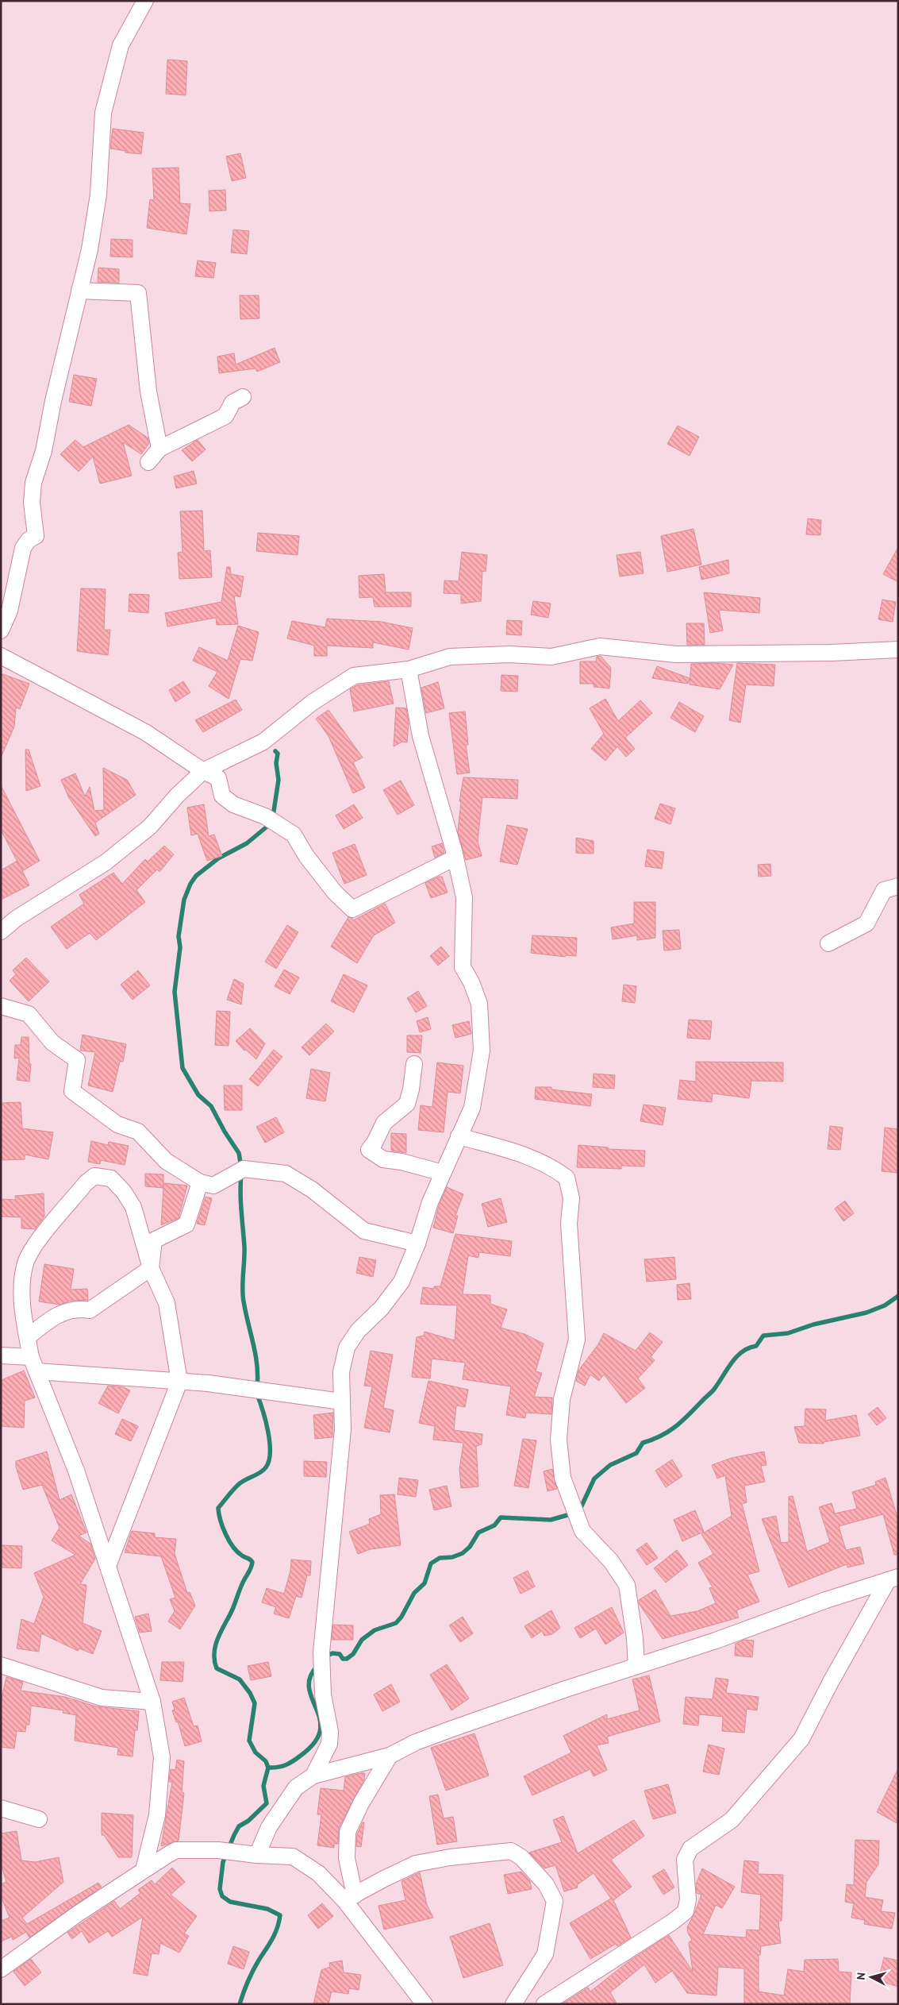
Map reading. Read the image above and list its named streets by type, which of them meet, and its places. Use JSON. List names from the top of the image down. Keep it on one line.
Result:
{"north":"left"}
